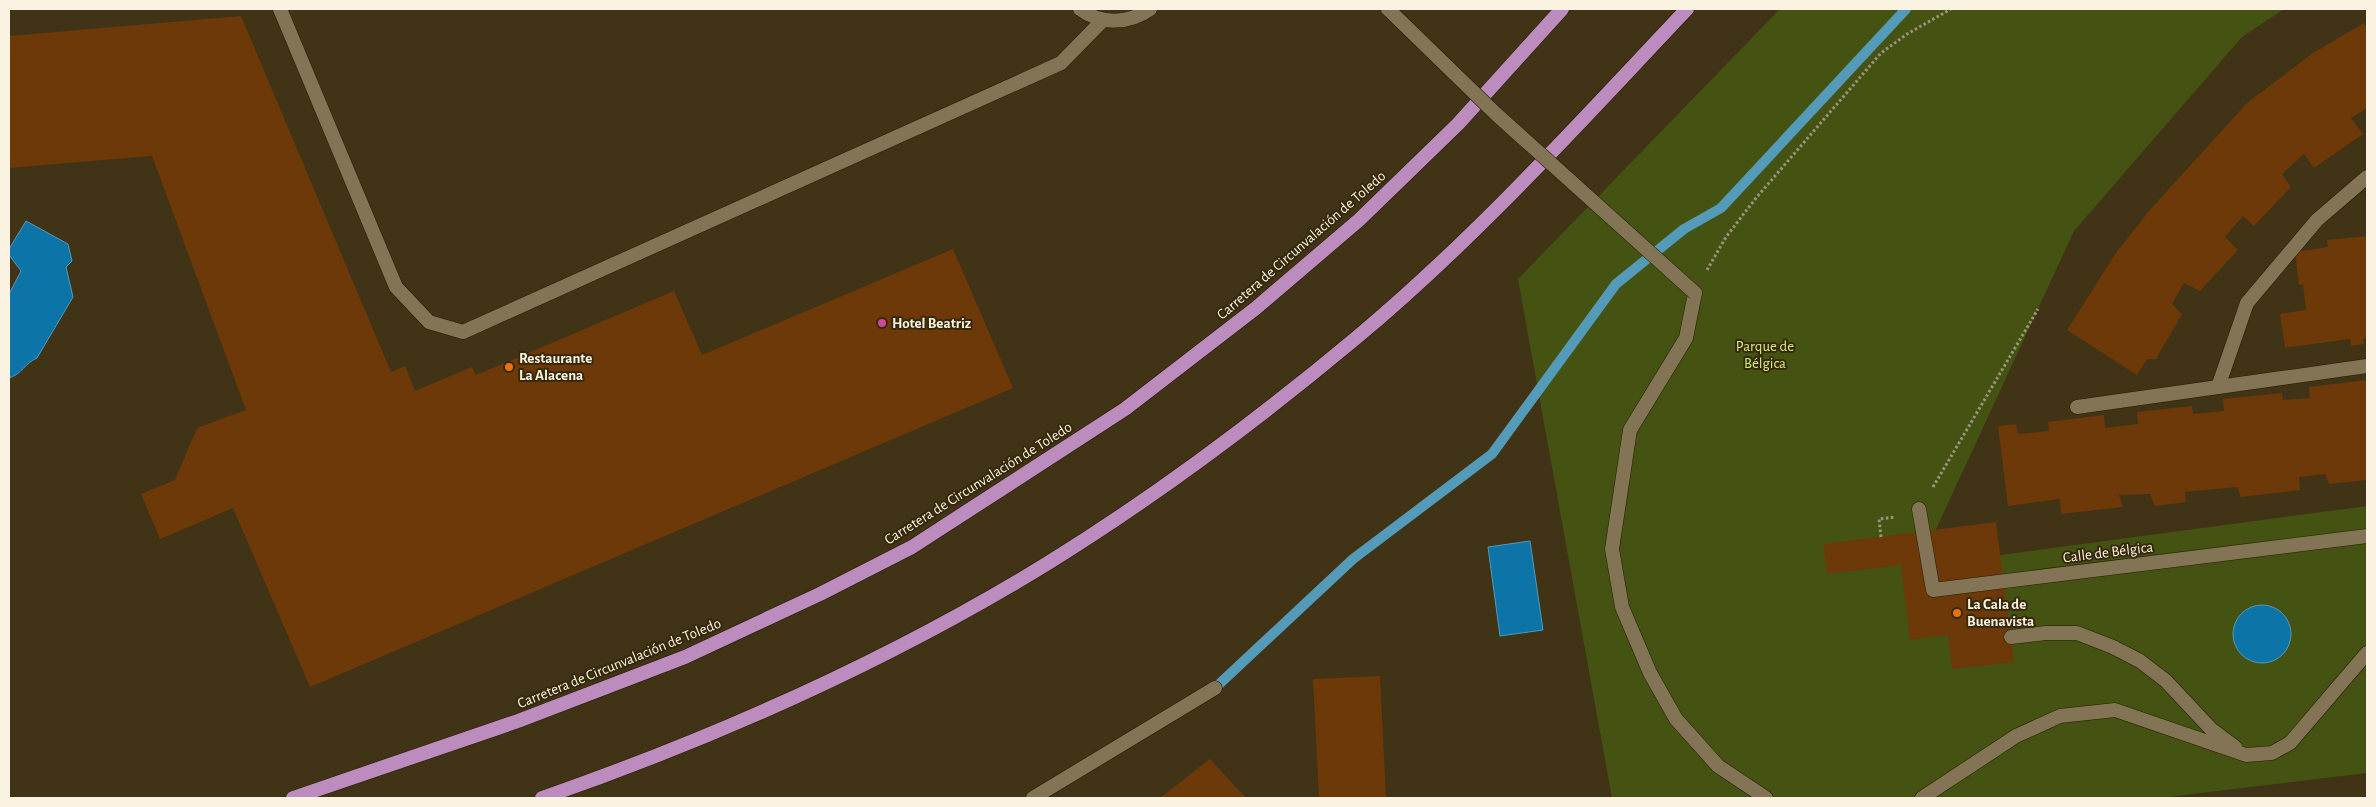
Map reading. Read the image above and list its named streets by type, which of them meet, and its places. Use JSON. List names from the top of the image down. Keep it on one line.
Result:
{"streets":{"highway":["Carretera de Circunvalación de Toledo"],"street":["Calle de Bélgica"]},"parks":["Parque de Bélgica"],"places":["Hotel Beatriz","Restaurante La Alacena","La Cala de Buenavista"]}
